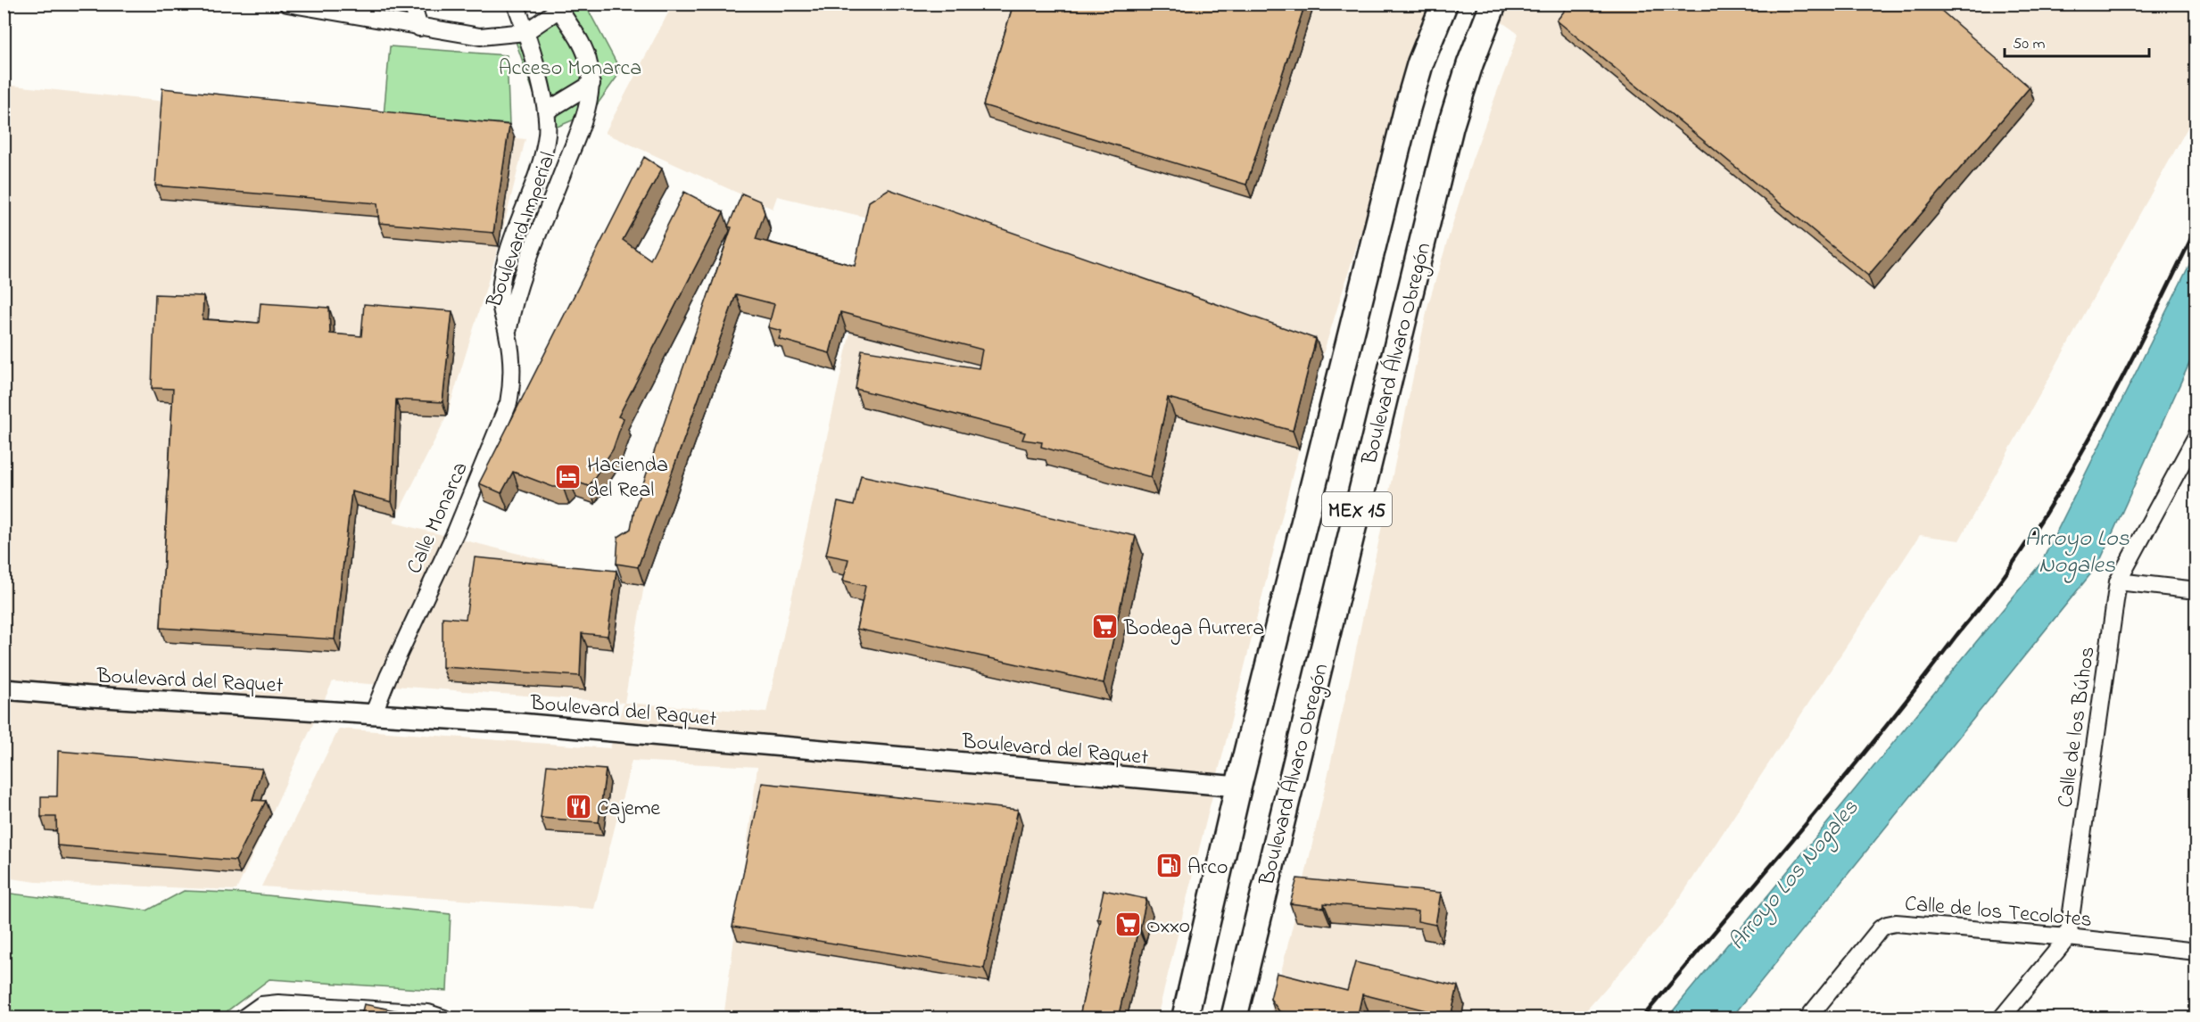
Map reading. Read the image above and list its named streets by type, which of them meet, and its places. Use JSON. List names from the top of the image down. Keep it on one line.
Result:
{"streets":{"highway":["Boulevard Álvaro Obregón","MEX 15"],"street":["Boulevard Imperial","Calle Monarca","Boulevard del Raquet","Calle de los Búhos","Calle de los Tecolotes"]},"crossings":[["Boulevard Imperial","Calle Monarca"],["MEX 15","Boulevard del Raquet"],["Calle Monarca","Boulevard del Raquet"],["Calle de los Búhos","Calle de los Tecolotes"]],"water":["Arroyo Los Nogales"],"parks":["Acceso Monarca"],"places":{"hotel":["Hacienda del Real"],"supermarket":["Bodega Aurrera","Oxxo"],"restaurant":["Cajeme"],"fuel station":["Arco"]},"scale_bar":"50 m"}
